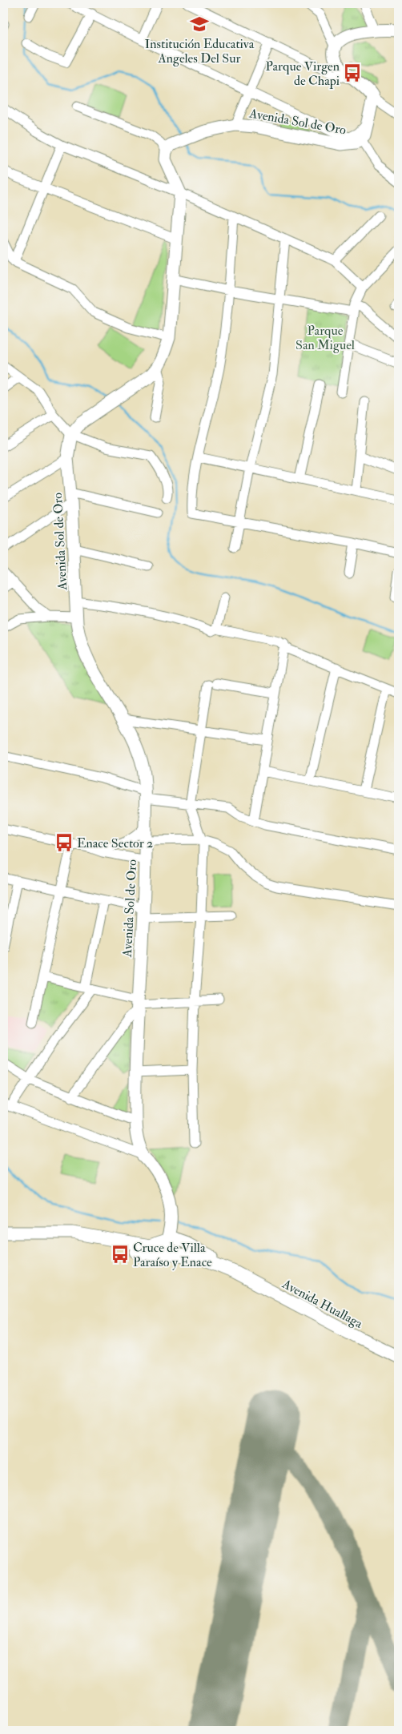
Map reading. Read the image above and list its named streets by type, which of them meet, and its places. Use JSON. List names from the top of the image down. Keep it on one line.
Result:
{"streets":{"main road":["Avenida Sol de Oro","Avenida Huallaga"]},"crossings":[["Avenida Sol de Oro","Avenida Huallaga"]],"parks":["Parque San Miguel"],"places":{"school or university":["Institución Educativa Angeles Del Sur"],"bus stop":["Parque Virgen de Chapi","Enace Sector 2","Cruce de Villa Paraíso y Enace"]}}
